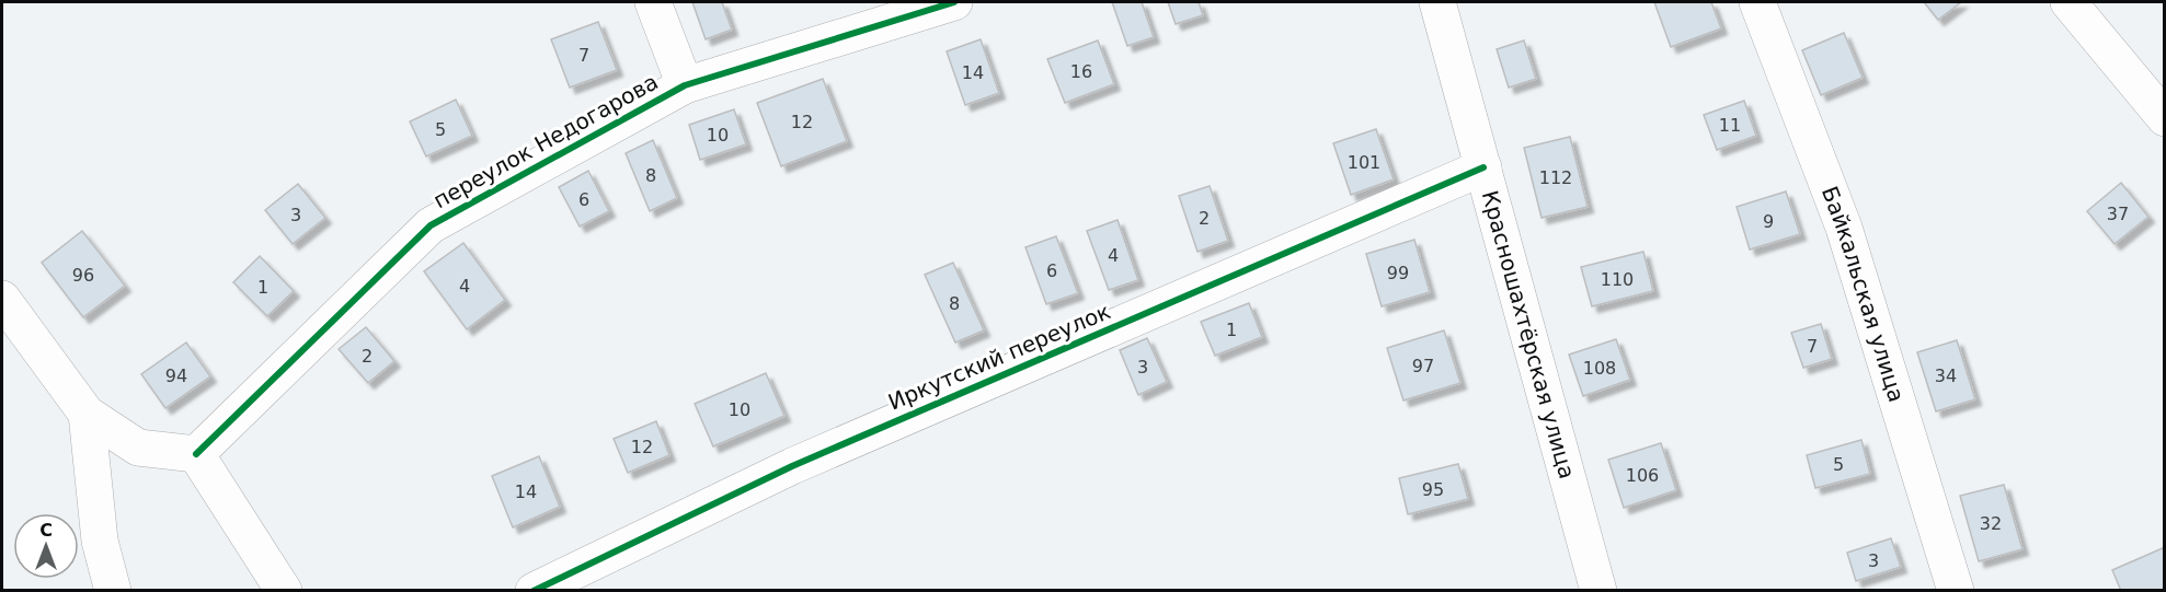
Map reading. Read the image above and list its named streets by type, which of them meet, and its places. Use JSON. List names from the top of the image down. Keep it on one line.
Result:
{"streets":{"street":["переулок Недогарова","Байкальская улица","Красношахтёрская улица","Иркутский переулок"]},"crossings":[["Красношахтёрская улица","Иркутский переулок"]],"house_numbers":["7","16","14","12","11","5","10","101","8","112","6","37","3","2","9","4","6","99","96","110","4","1","8","1","7","2","97","3","108","94","34","10","12","5","106","95","14","32","3"],"north":"top"}
